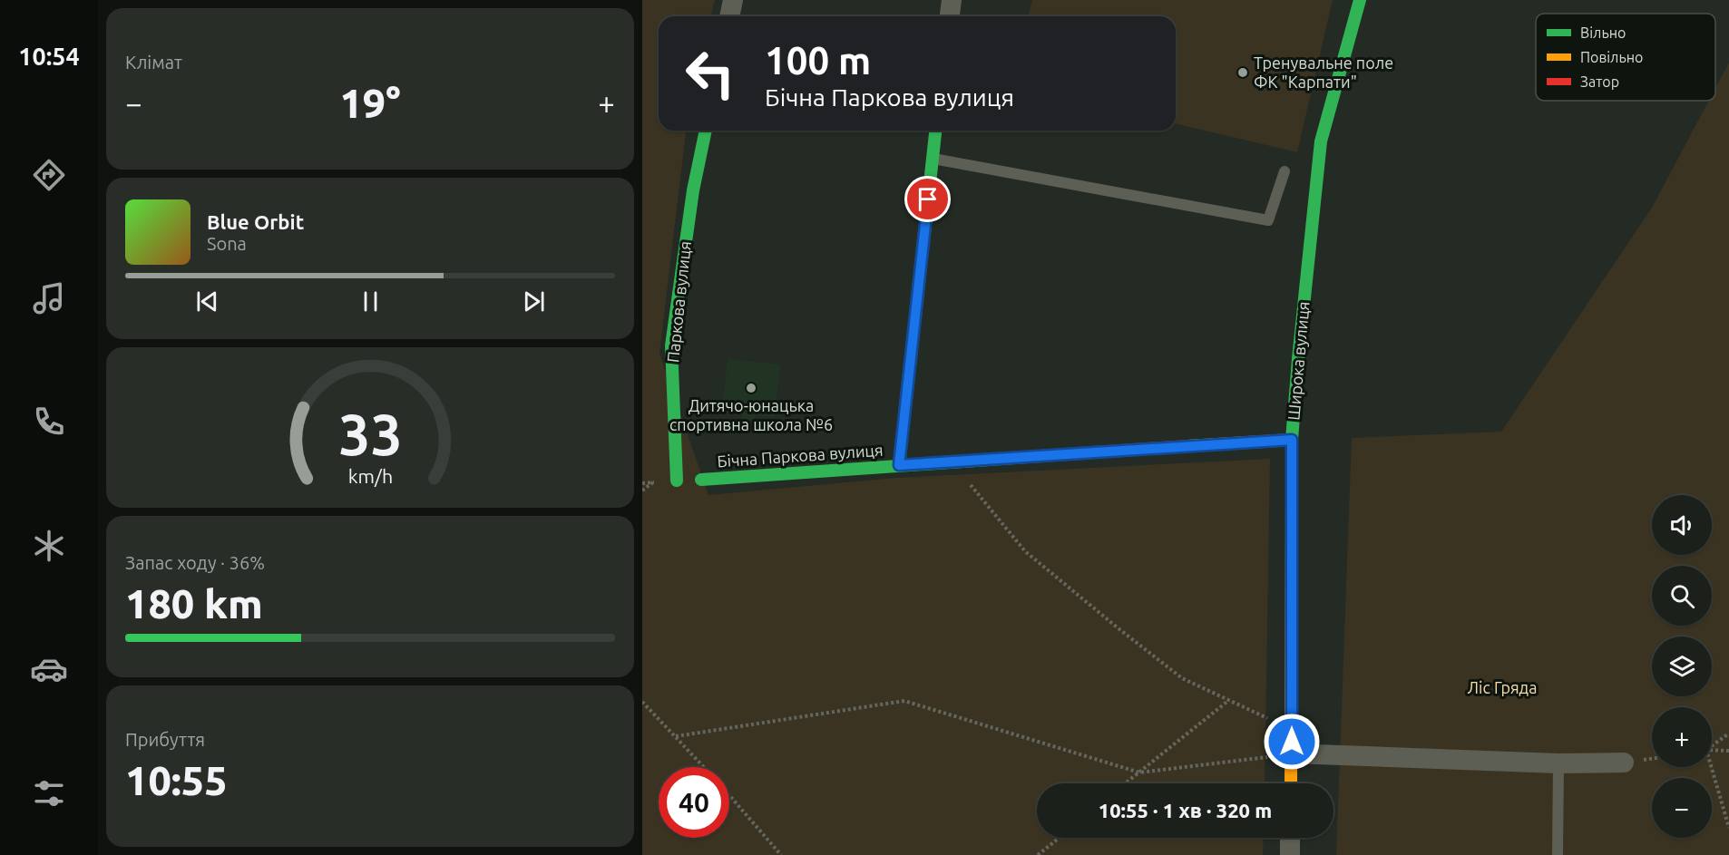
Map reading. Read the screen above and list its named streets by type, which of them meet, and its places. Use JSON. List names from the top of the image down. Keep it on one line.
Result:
{"streets":{"street":["Паркова вулиця","Широка вулиця","Бічна Паркова вулиця"]},"crossings":[["Широка вулиця","Бічна Паркова вулиця"]],"parks":["Ліс Гряда"],"places":["Тренувальне поле ФК \"Карпати\"","Дитячо-юнацька спортивна школа №6"],"legend":["Вільно","Повільно","Затор"],"page":{"tabs":"10:54","tile":["Клімат",["Запас ходу · 36%","180 km"],["Прибуття","10:55"]],"turn":["100 m","Бічна Паркова вулиця"],"heat":["−","19°","+"],"song":["Blue Orbit","Sona"],"map_buttons":["+","−"],"limit":"40","trip":"10:55 · 1 хв · 320 m","gauge":["33","km/h"]}}
